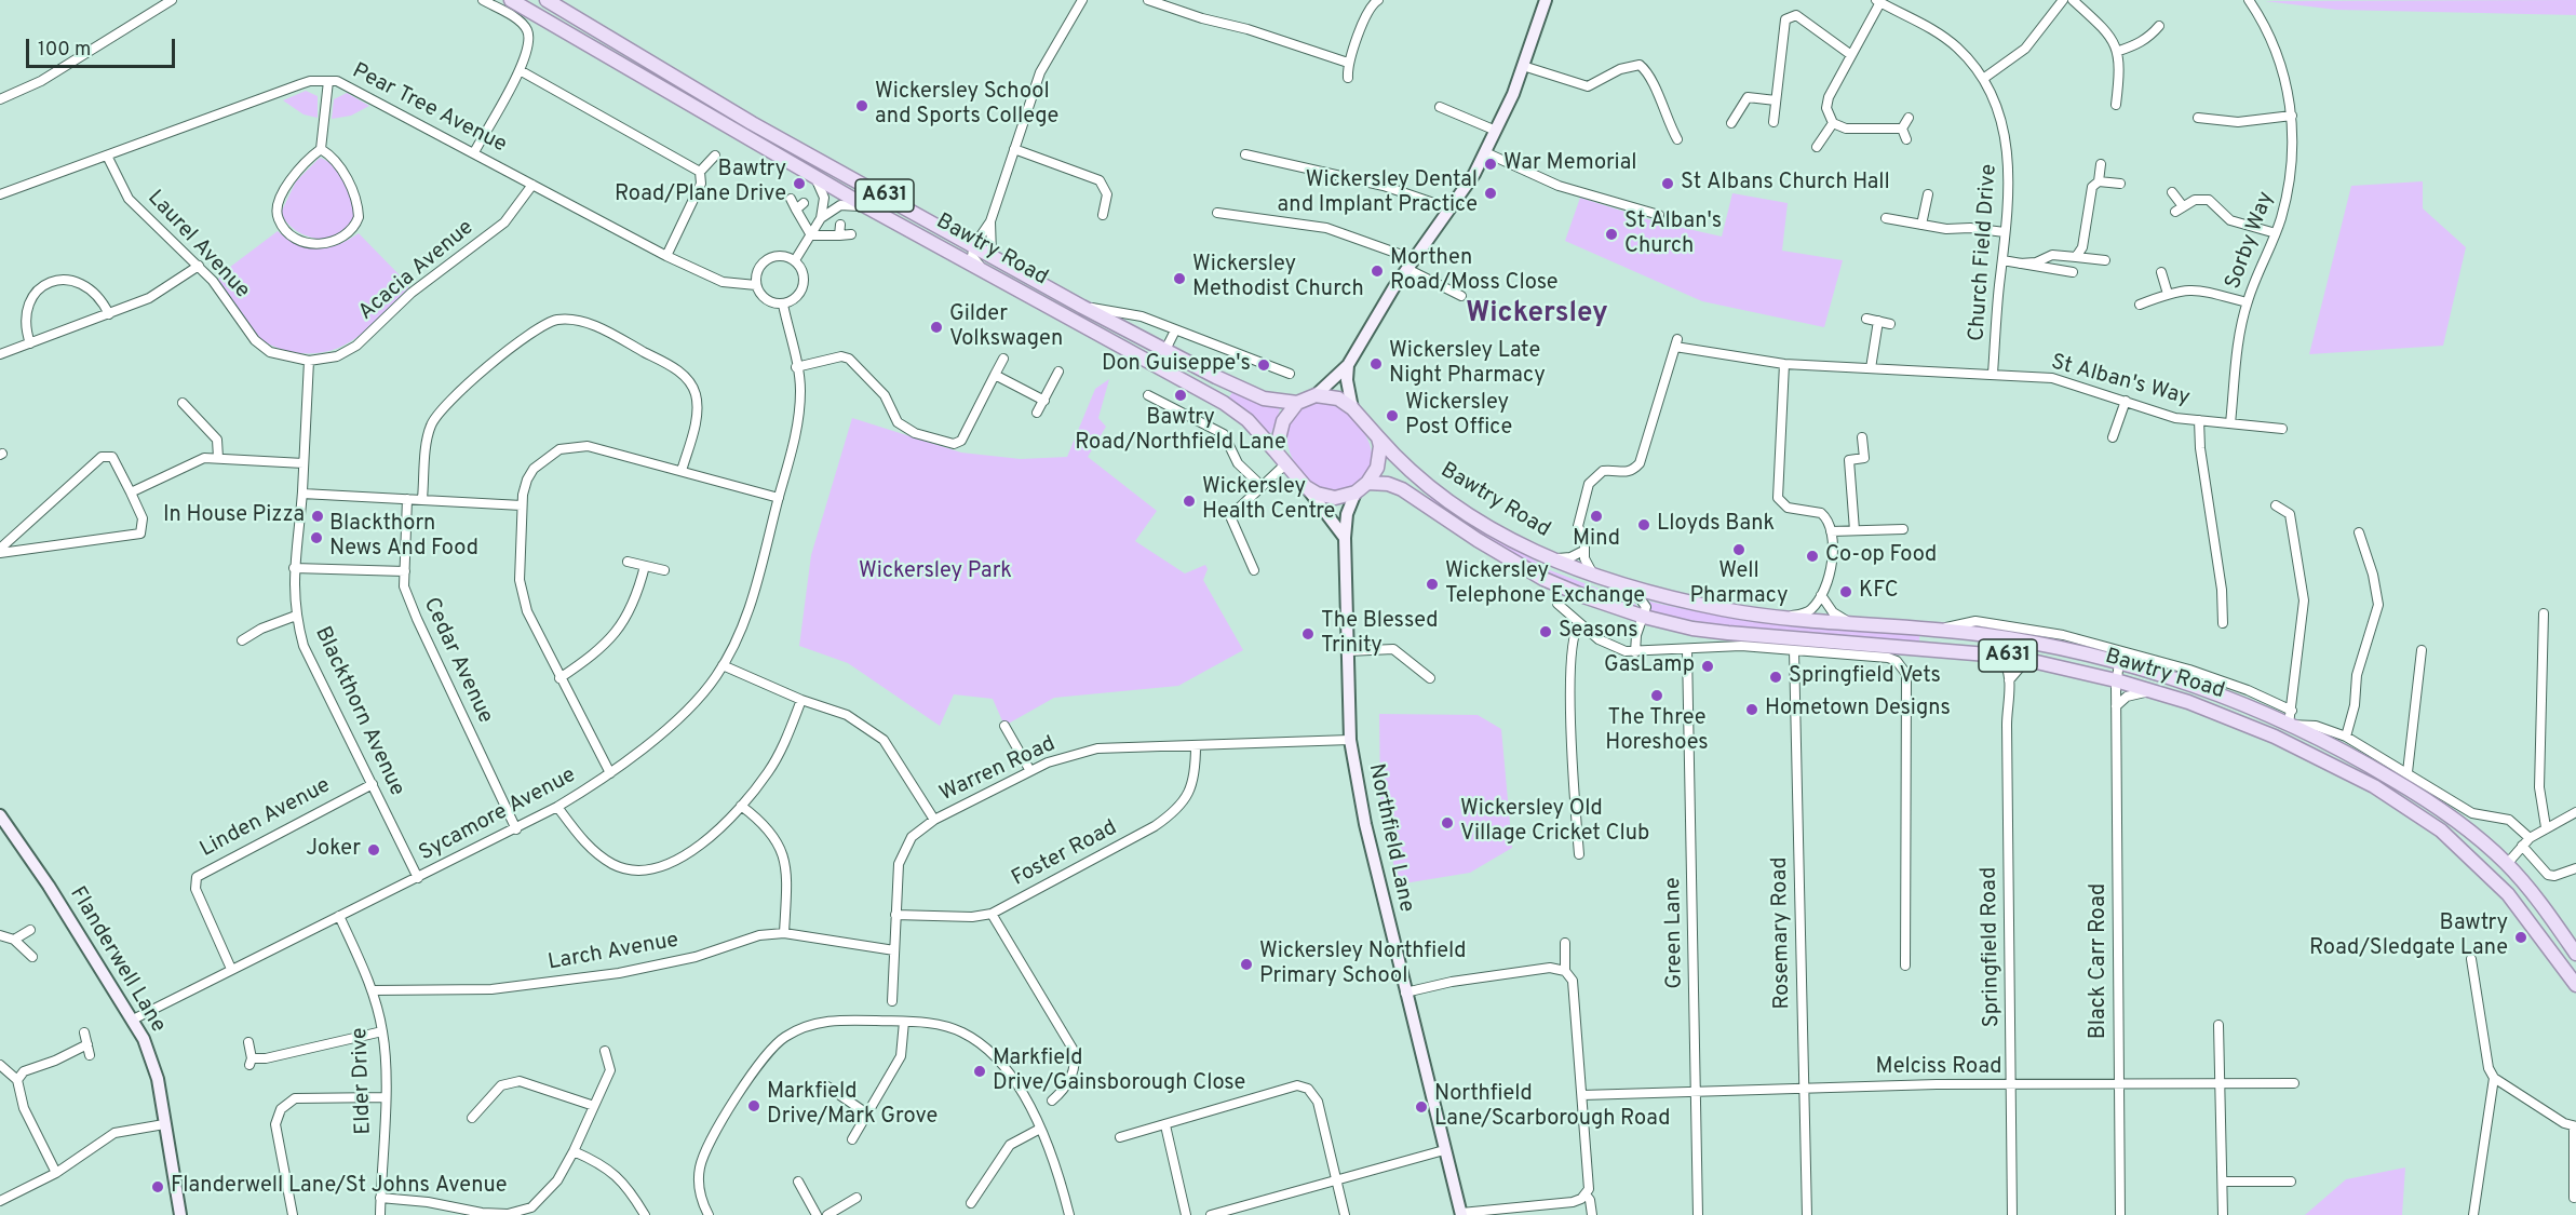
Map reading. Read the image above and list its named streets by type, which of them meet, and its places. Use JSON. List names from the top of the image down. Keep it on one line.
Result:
{"streets":{"main road":["A631","Bawtry Road"],"street":["Pear Tree Avenue","Sorby Way","Laurel Avenue","Church Field Drive","Acacia Avenue","St Alban's Way","Cedar Avenue","Blackthorn Avenue","Warren Road","Sycamore Avenue","Linden Avenue","Northfield Lane","Foster Road","Green Lane","Rosemary Road","Springfield Road","Larch Avenue","Flanderwell Lane","Black Carr Road","Melciss Road","Elder Drive"]},"crossings":[["Pear Tree Avenue","Laurel Avenue"],["Pear Tree Avenue","Acacia Avenue"],["Pear Tree Avenue","Sycamore Avenue"],["A631","Bawtry Road"],["A631","Northfield Lane"],["Sorby Way","St Alban's Way"],["Laurel Avenue","Acacia Avenue"],["Laurel Avenue","Blackthorn Avenue"],["Bawtry Road","Northfield Lane"],["Bawtry Road","Black Carr Road"],["Church Field Drive","St Alban's Way"],["Acacia Avenue","Blackthorn Avenue"],["Cedar Avenue","Sycamore Avenue"],["Blackthorn Avenue","Sycamore Avenue"],["Blackthorn Avenue","Linden Avenue"],["Warren Road","Northfield Lane"],["Warren Road","Foster Road"],["Warren Road","Larch Avenue"],["Sycamore Avenue","Linden Avenue"],["Sycamore Avenue","Flanderwell Lane"],["Sycamore Avenue","Elder Drive"],["Green Lane","Melciss Road"],["Rosemary Road","Melciss Road"],["Springfield Road","Melciss Road"],["Larch Avenue","Elder Drive"],["Black Carr Road","Melciss Road"]],"districts":["Wickersley"],"parks":["Wickersley Park"],"places":["Wickersley School and Sports College","War Memorial","Bawtry Road/Plane Drive","St Albans Church Hall","Wickersley Dental and Implant Practice","St Alban's Church","Morthen Road/Moss Close","Wickersley Methodist Church","Gilder Volkswagen","Wickersley Late Night Pharmacy","Don Guiseppe's","Bawtry Road/Northfield Lane","Wickersley Post Office","Wickersley Health Centre","In House Pizza","Mind","Lloyds Bank","Blackthorn News And Food","Well Pharmacy","Co-op Food","Wickersley Telephone Exchange","KFC","Seasons","The Blessed Trinity","GasLamp","Springfield Vets","The Three Horeshoes","Hometown Designs","Wickersley Old Village Cricket Club","Joker","Bawtry Road/Sledgate Lane","Wickersley Northfield Primary School","Markfield Drive/Gainsborough Close","Markfield Drive/Mark Grove","Northfield Lane/Scarborough Road","Flanderwell Lane/St Johns Avenue"],"scale_bar":"100 m"}
